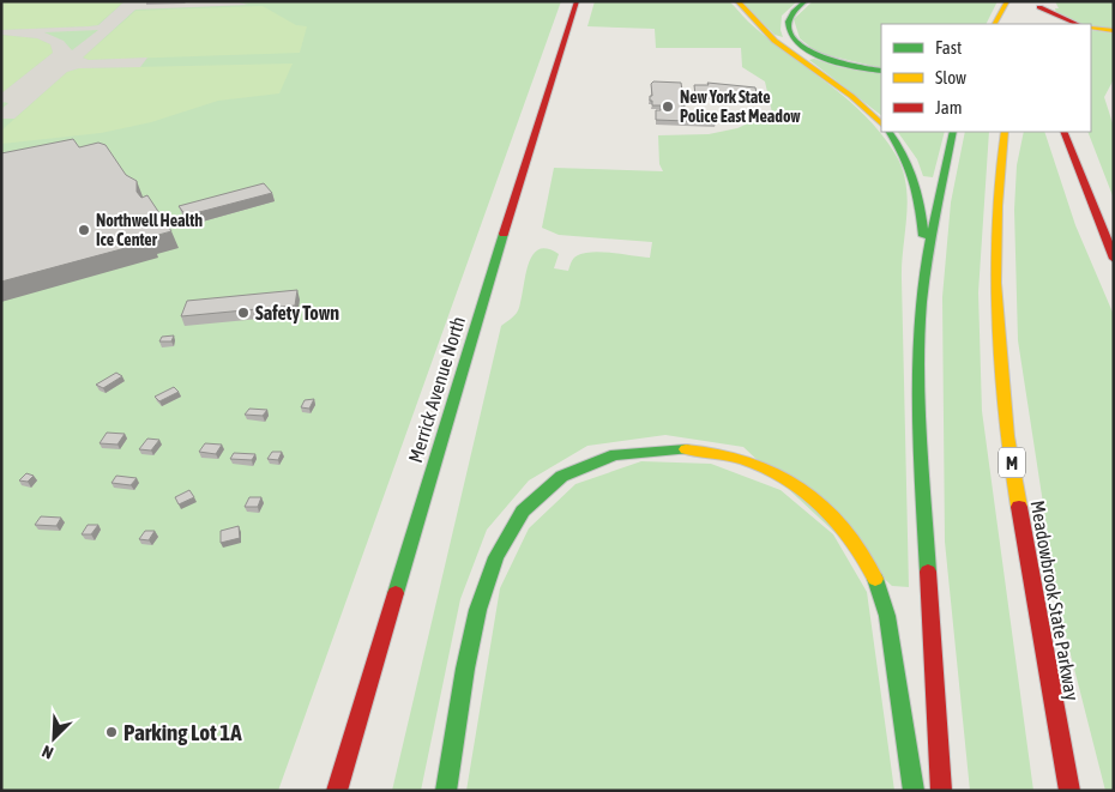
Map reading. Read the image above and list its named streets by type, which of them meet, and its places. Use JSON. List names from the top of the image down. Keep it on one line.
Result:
{"streets":{"main road":["Merrick Avenue North","M","Meadowbrook State Parkway"]},"places":["New York State Police East Meadow","Northwell Health Ice Center","Safety Town","Parking Lot 1A"],"legend":["Fast","Slow","Jam"],"north":"bottom left"}
